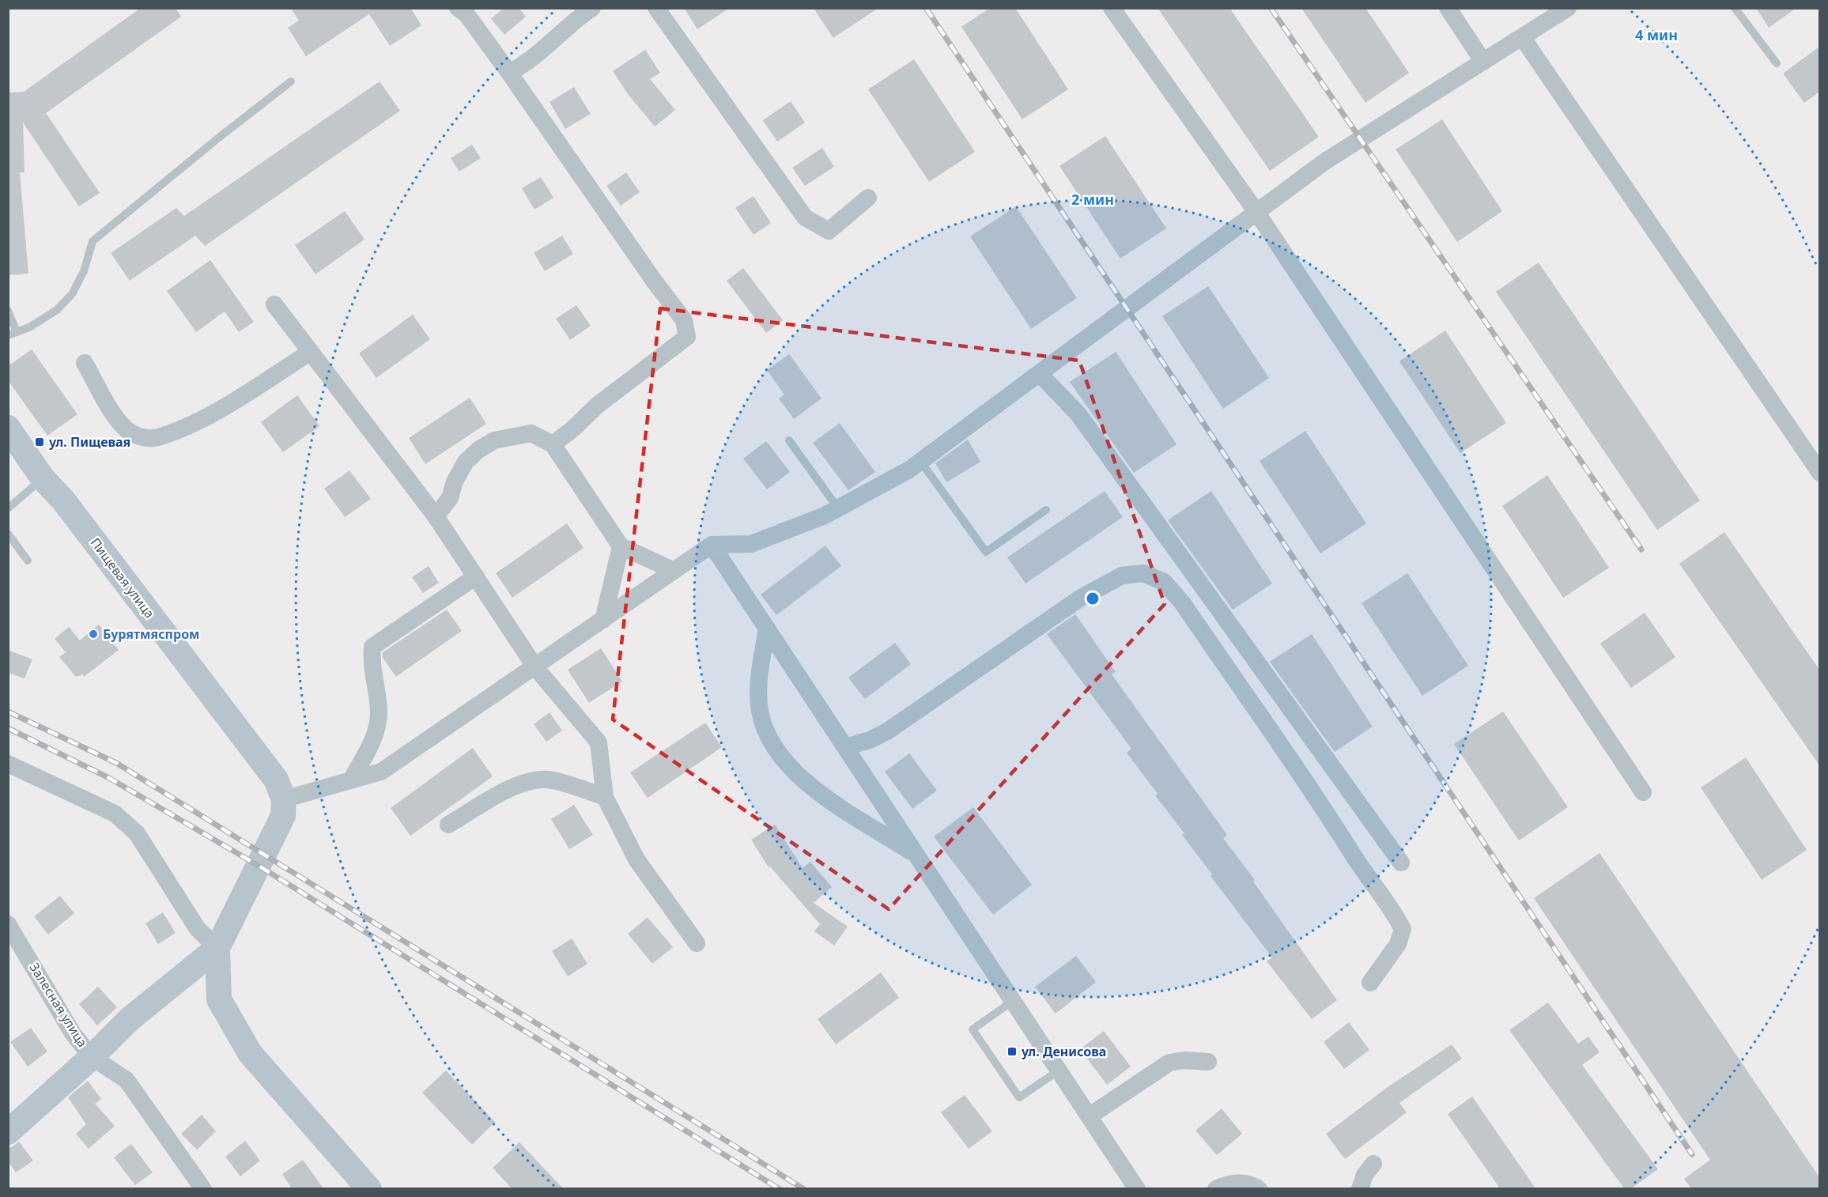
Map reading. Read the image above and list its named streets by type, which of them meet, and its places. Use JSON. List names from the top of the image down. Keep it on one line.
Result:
{"streets":{"main road":["Пищевая улица"],"street":["Залесная улица"]},"places":{"transit":["ул. Пищевая","ул. Денисова"],"other":["Бурятмяспром"]},"rings":["4 мин","2 мин"]}
